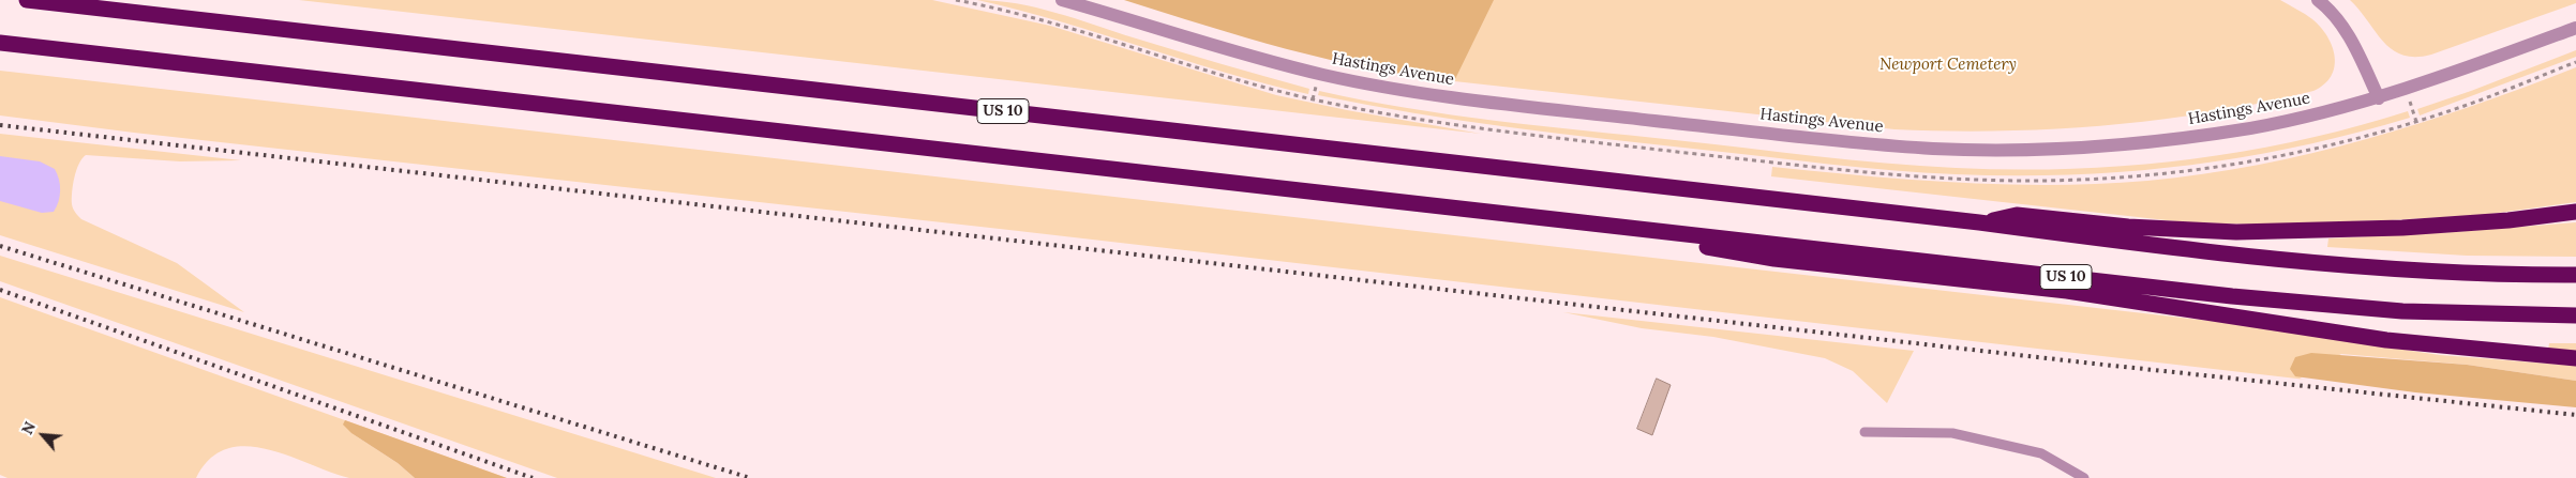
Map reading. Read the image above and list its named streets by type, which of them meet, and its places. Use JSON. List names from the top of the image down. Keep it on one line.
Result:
{"streets":{"highway":["US 10"],"street":["Hastings Avenue"]},"parks":["Newport Cemetery"],"north":"top left"}
